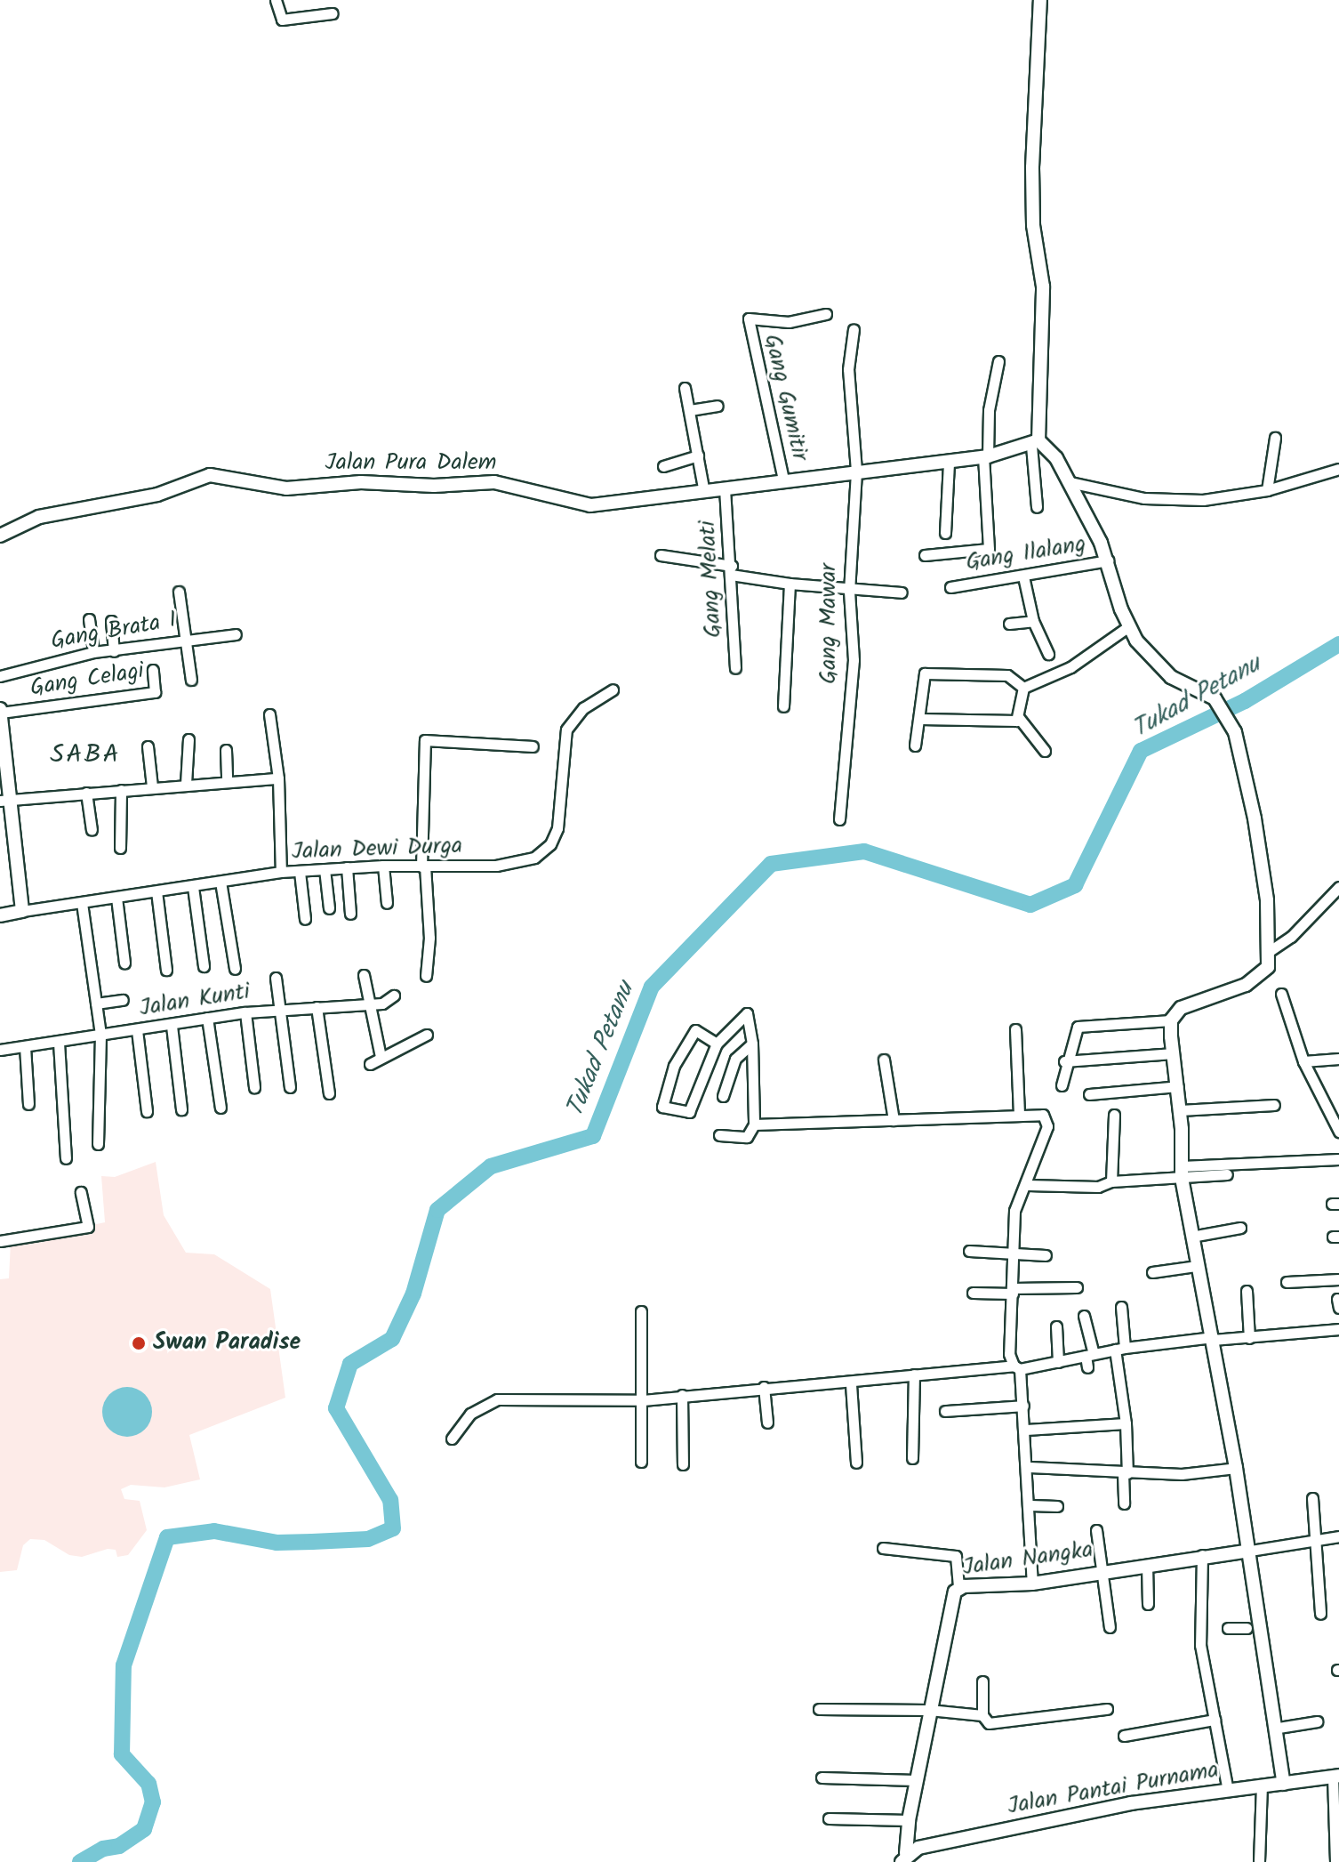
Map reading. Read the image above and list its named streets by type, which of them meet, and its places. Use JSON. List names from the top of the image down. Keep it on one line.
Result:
{"streets":{"street":["Gang Gumitir","Jalan Pura Dalem","Gang Ilalang","Gang Melati","Gang Mawar","Gang Brata I","Gang Celagi","Jalan Dewi Durga","Jalan Kunti","Jalan Nangka","Jalan Pantai Purnama"]},"crossings":[["Gang Gumitir","Jalan Pura Dalem"],["Jalan Pura Dalem","Gang Melati"],["Jalan Pura Dalem","Gang Mawar"],["Jalan Nangka","Jalan Pantai Purnama"]],"districts":["SABA"],"water":["Tukad Petanu"],"places":["Swan Paradise"]}
